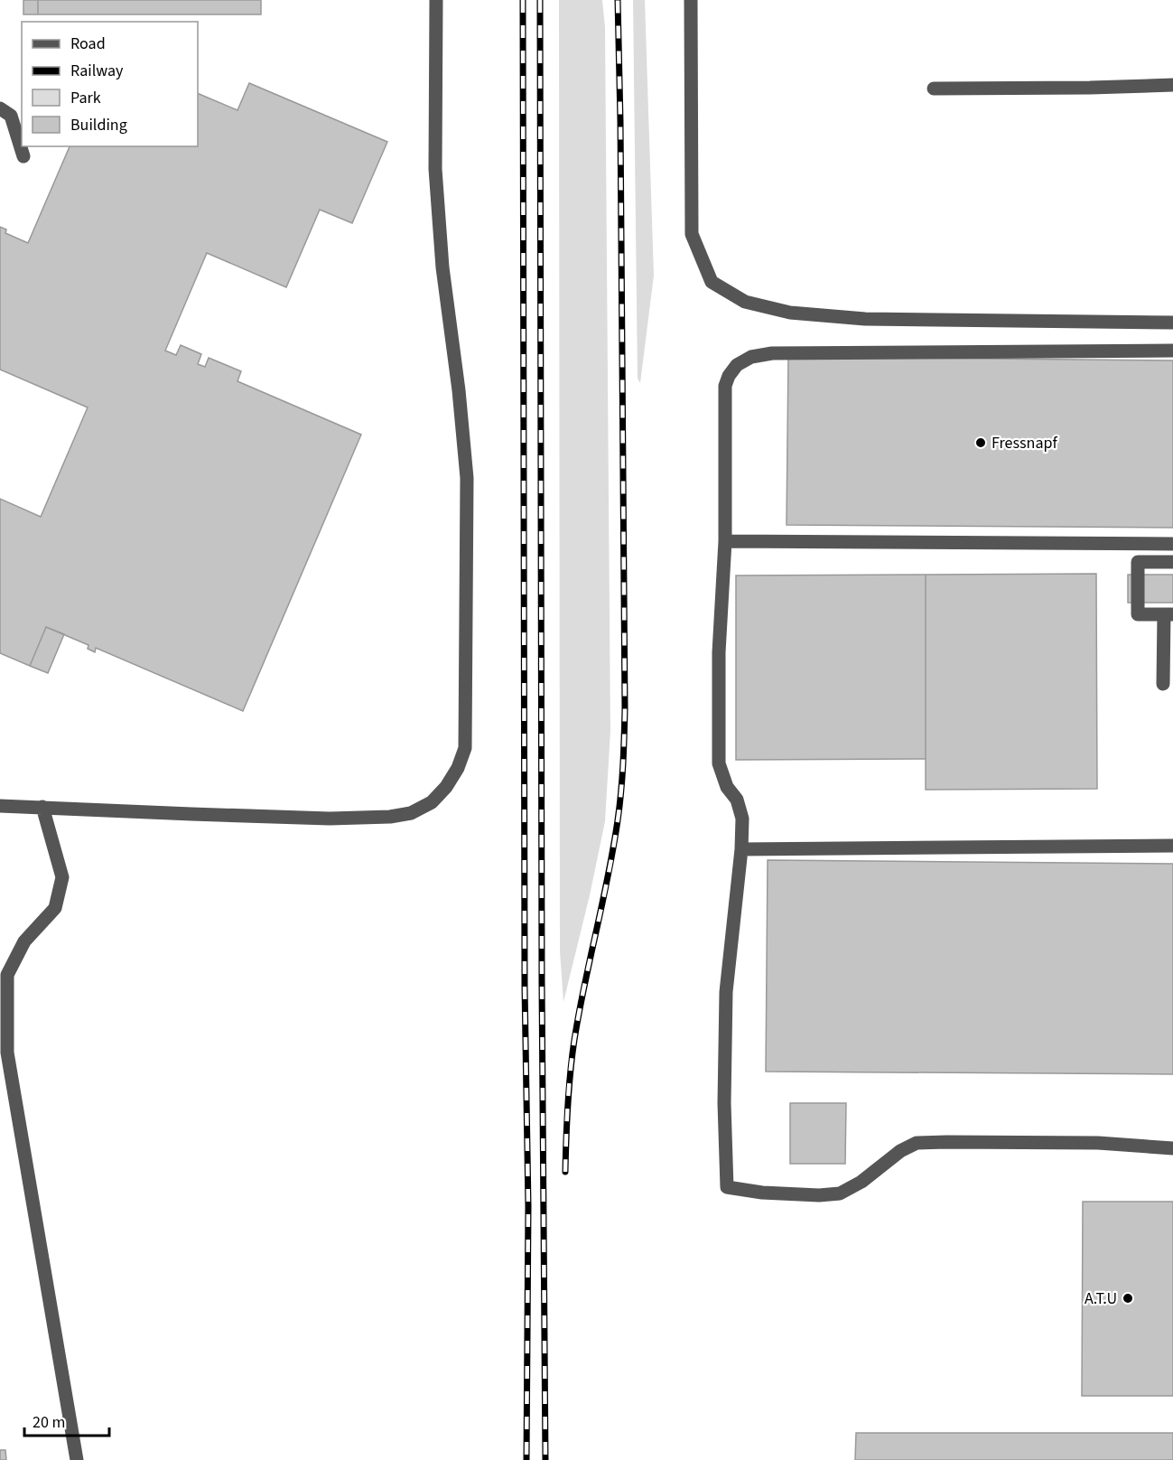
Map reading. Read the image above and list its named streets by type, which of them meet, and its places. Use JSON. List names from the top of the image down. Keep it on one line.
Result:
{"places":["Fressnapf","A.T.U"],"legend":["Road","Railway","Park","Building"],"scale_bar":"20 m"}
